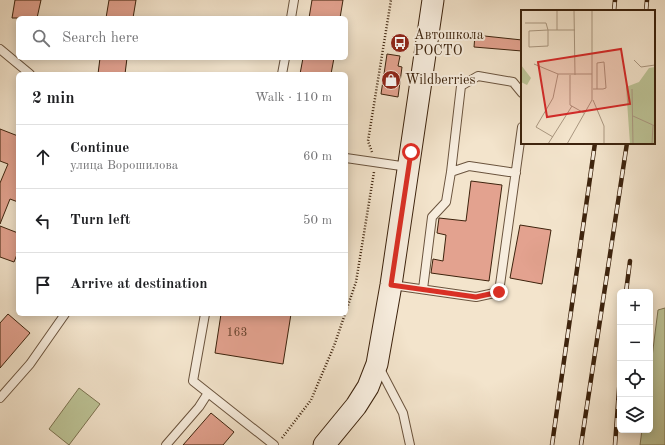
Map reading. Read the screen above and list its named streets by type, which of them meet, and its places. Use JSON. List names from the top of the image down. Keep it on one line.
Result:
{"places":{"bus stop":["Автошкола РОСТО"],"shop":["Wildberries"]},"house_numbers":["163"],"page":{"search":"Search here","heading":["2 min","Walk · 110 m"],"list":[["Continue","улица Ворошилова","60 m"],["Turn left","50 m"],"Arrive at destination"],"map_buttons":["+","−"]}}
